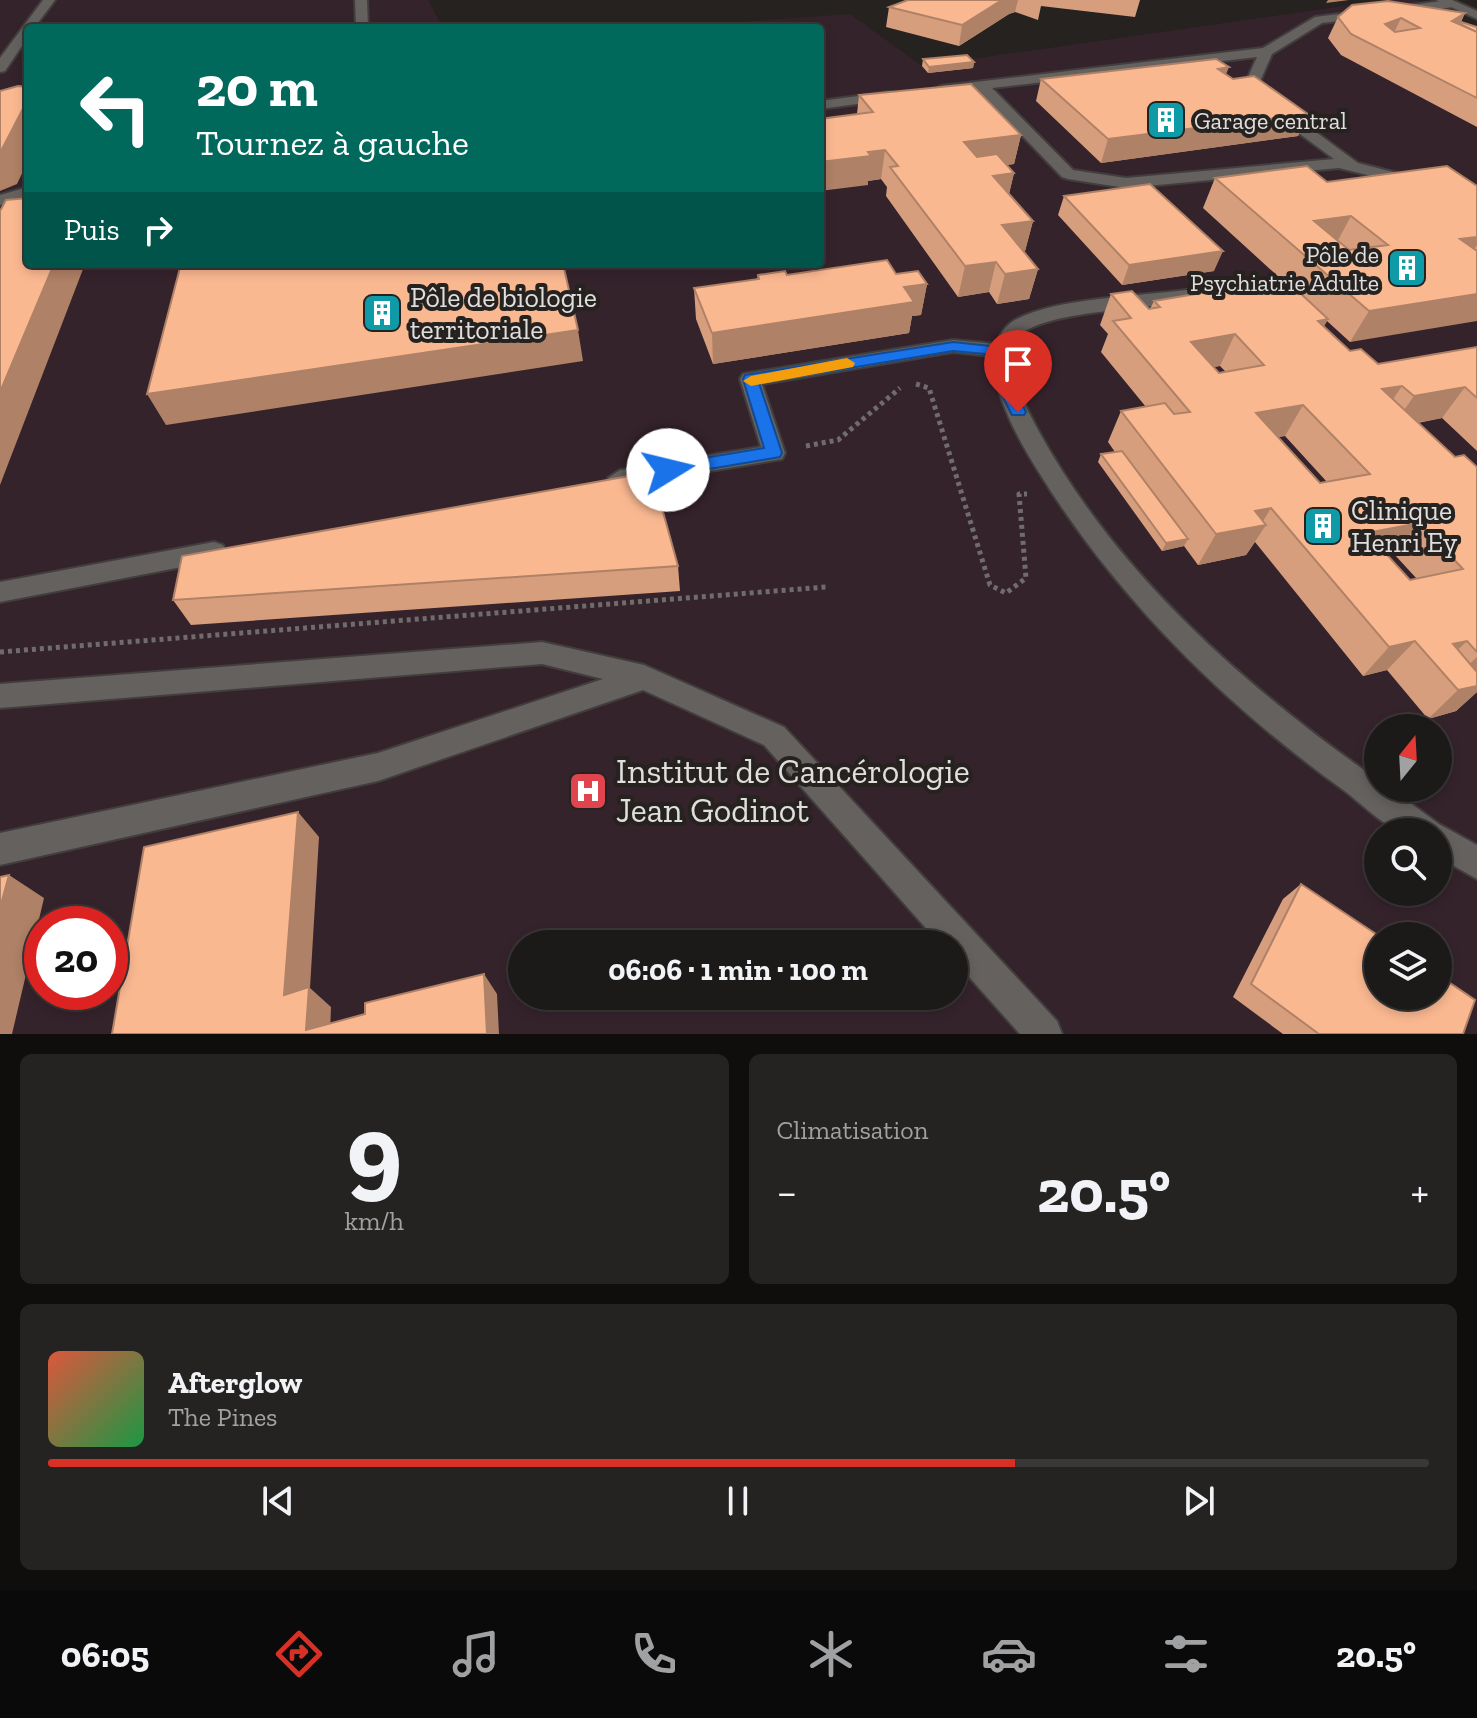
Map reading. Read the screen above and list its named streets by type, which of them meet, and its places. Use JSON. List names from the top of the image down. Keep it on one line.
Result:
{"places":{"building":["Garage central","Pôle de Psychiatrie Adulte","Pôle de biologie territoriale","Clinique Henri Ey"],"hospital":["Institut de Cancérologie Jean Godinot"]},"north":"top","page":{"turn":["20 m","Tournez à gauche"],"then":"Puis","limit":"20","trip":"06:06 · 1 min · 100 m","tile":[["9","km/h"],"Climatisation"],"heat":["−","20.5°","+"],"song":["Afterglow","The Pines"],"tabs":["06:05","20.5°"]}}
